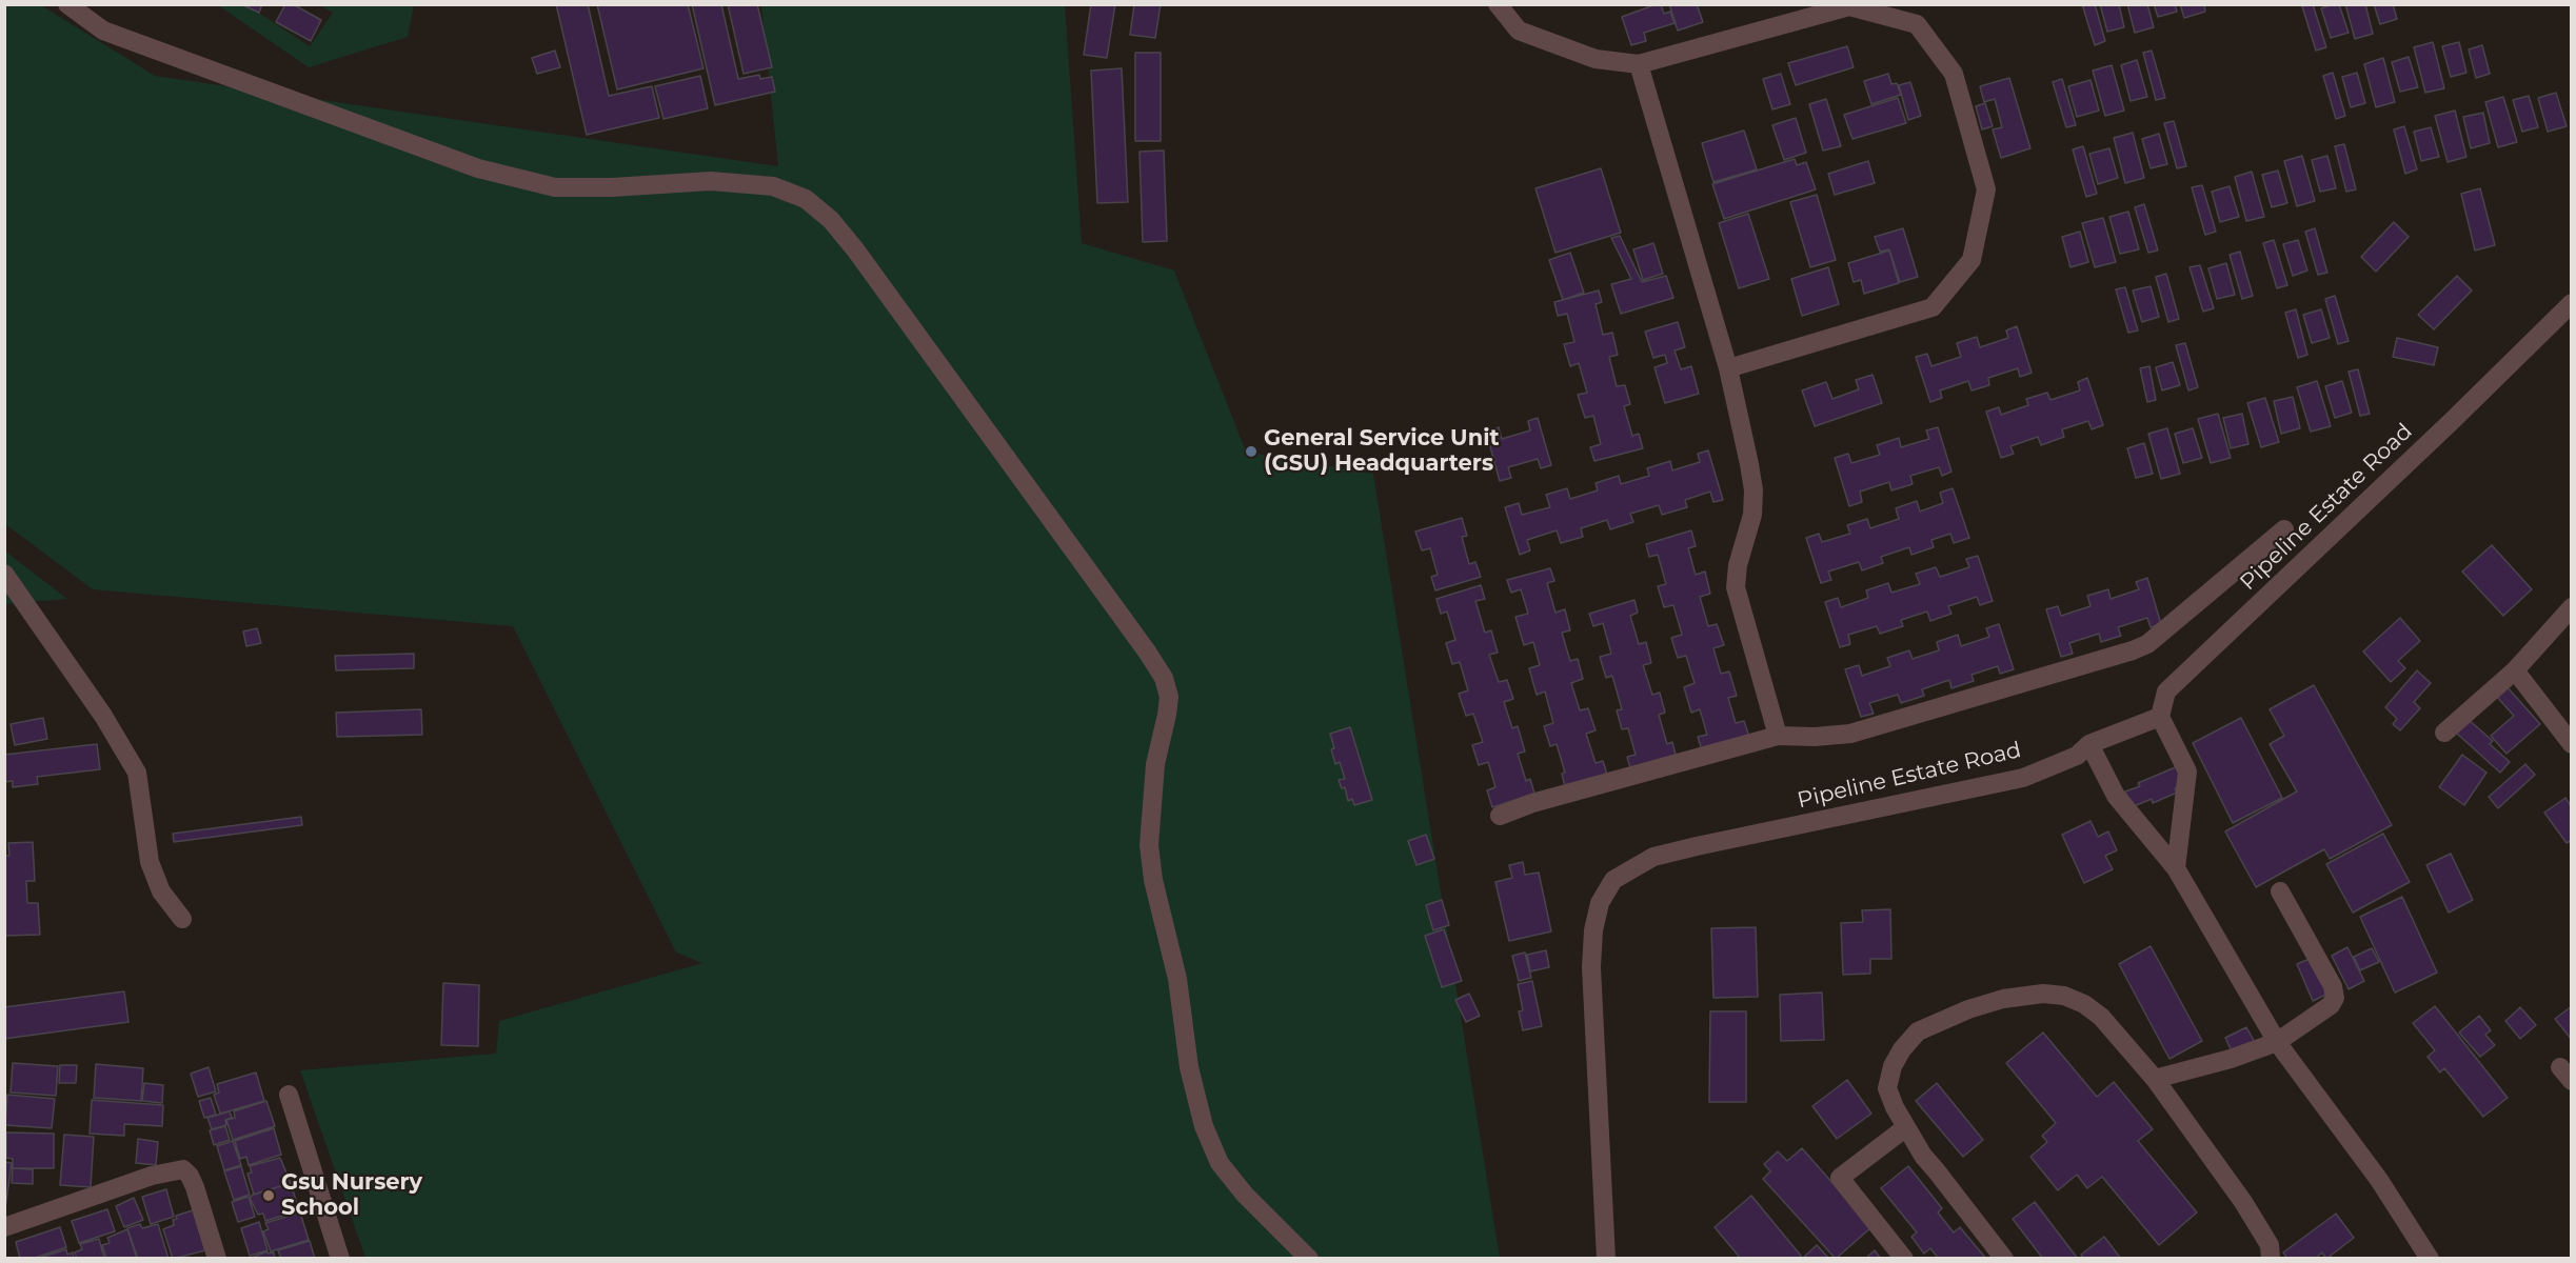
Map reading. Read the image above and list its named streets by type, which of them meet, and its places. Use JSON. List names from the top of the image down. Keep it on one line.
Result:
{"streets":{"street":["Pipeline Estate Road"]},"places":["General Service Unit (GSU) Headquarters","Gsu Nursery School"]}
